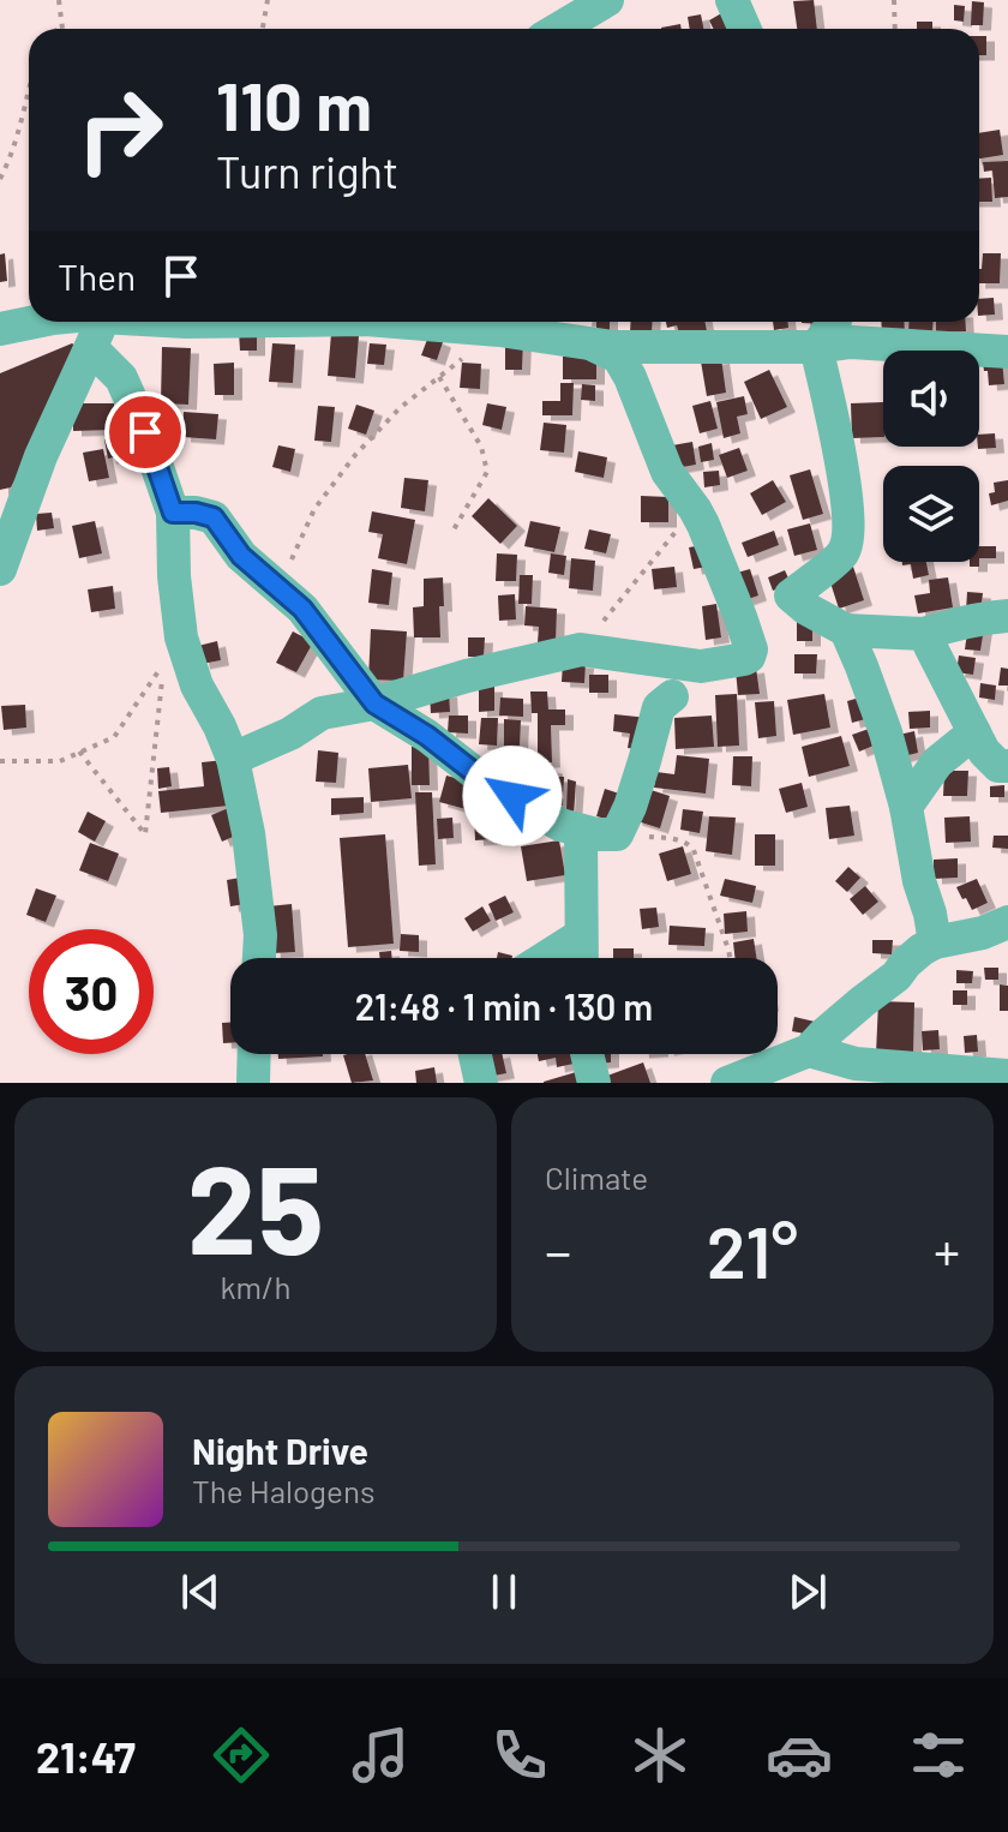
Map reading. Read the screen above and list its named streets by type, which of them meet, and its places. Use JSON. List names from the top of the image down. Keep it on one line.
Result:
{"page":{"turn":["110 m","Turn right"],"then":"Then","limit":"30","trip":"21:48 · 1 min · 130 m","tile":[["25","km/h"],"Climate"],"heat":["−","21°","+"],"song":["Night Drive","The Halogens"],"tabs":"21:47"}}
